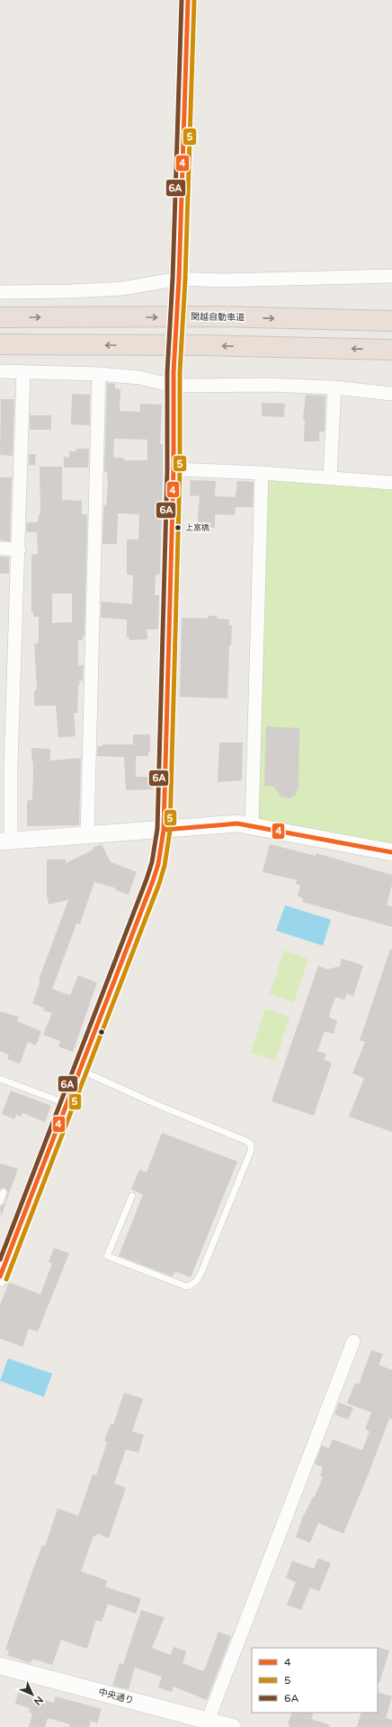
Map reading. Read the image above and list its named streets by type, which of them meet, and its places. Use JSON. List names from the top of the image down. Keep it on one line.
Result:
{"streets":{"highway":["関越自動車道"],"street":["中央通り"]},"places":["上富橋"],"lines":["transit line 4","transit line 5","transit line 6A"],"legend":["4","5","6A"],"north":"bottom right"}
